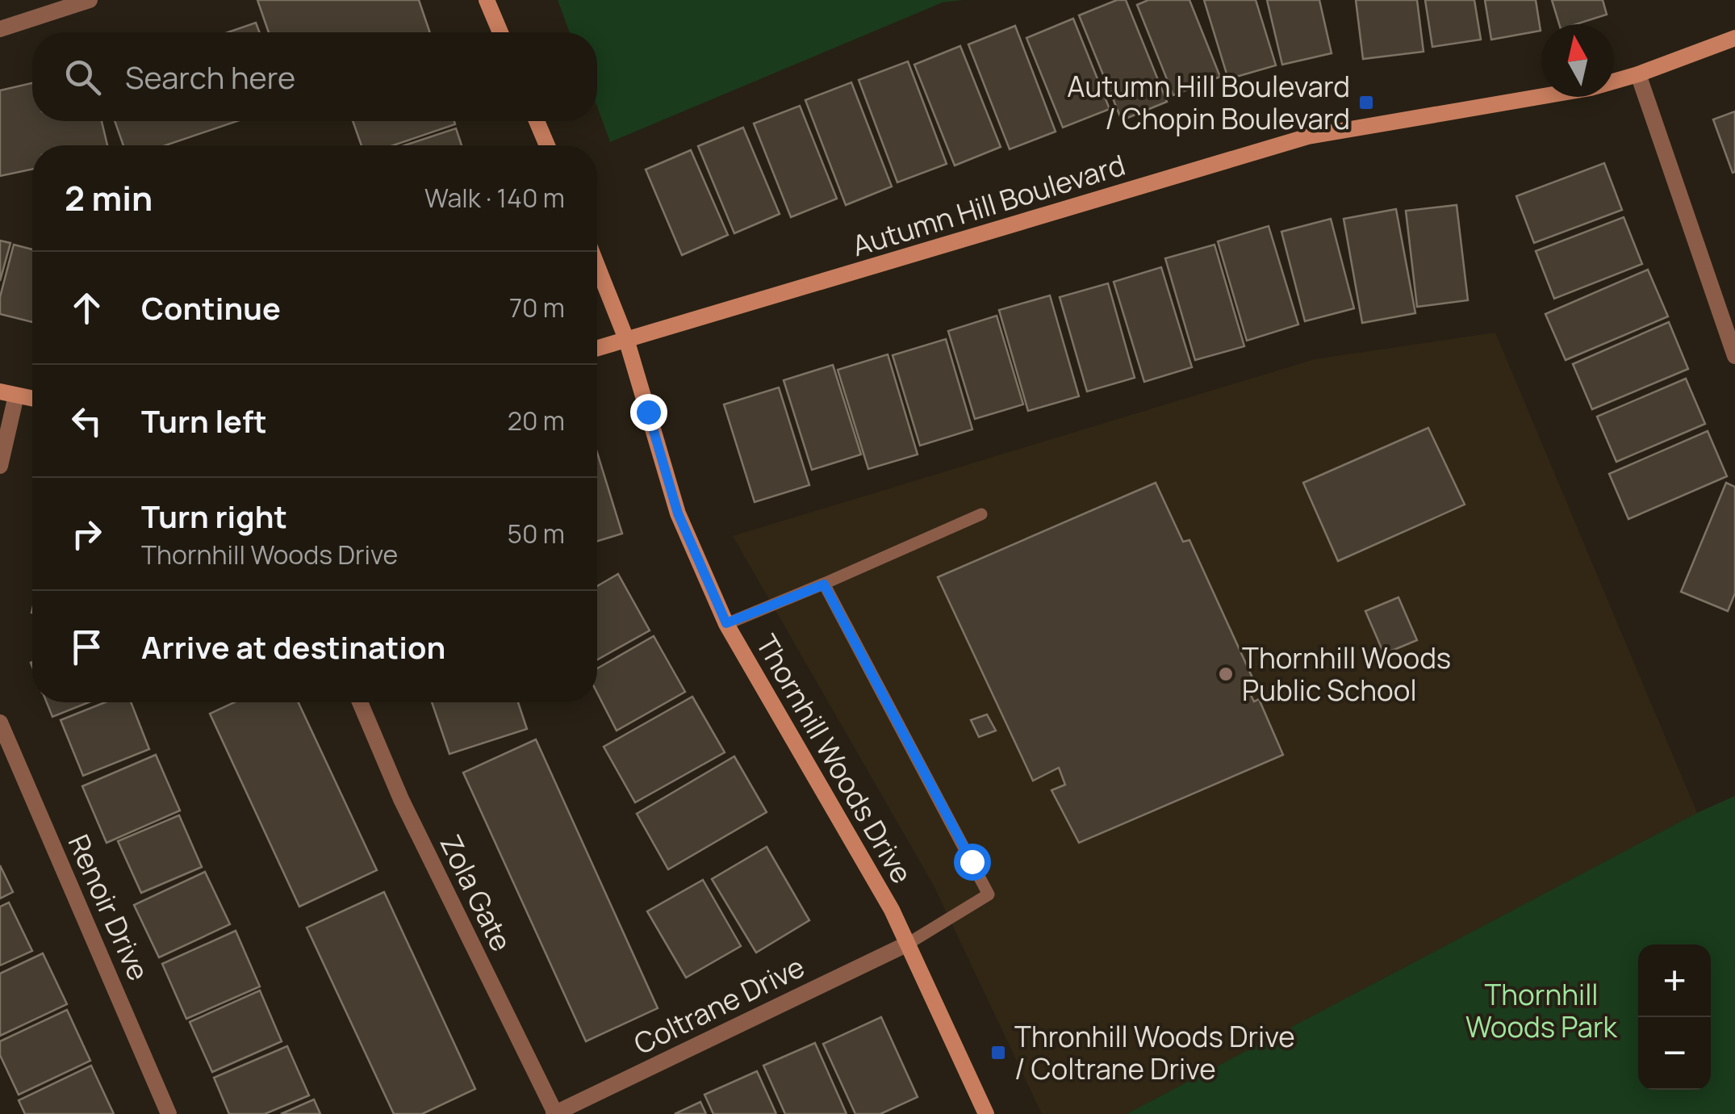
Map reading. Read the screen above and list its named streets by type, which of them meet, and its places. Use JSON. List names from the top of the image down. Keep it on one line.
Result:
{"streets":{"street":["Autumn Hill Boulevard","Thornhill Woods Drive","Zola Gate","Renoir Drive","Coltrane Drive"]},"crossings":[["Autumn Hill Boulevard","Thornhill Woods Drive"],["Thornhill Woods Drive","Coltrane Drive"],["Zola Gate","Coltrane Drive"]],"parks":["Thornhill Woods Park"],"places":{"transit":["Autumn Hill Boulevard / Chopin Boulevard","Thronhill Woods Drive / Coltrane Drive"],"other":["Thornhill Woods Public School"]},"north":"top","page":{"search":"Search here","heading":["2 min","Walk · 140 m"],"list":[["Continue","70 m"],["Turn left","20 m"],["Turn right","Thornhill Woods Drive","50 m"],"Arrive at destination"],"map_buttons":["+","−"]}}
